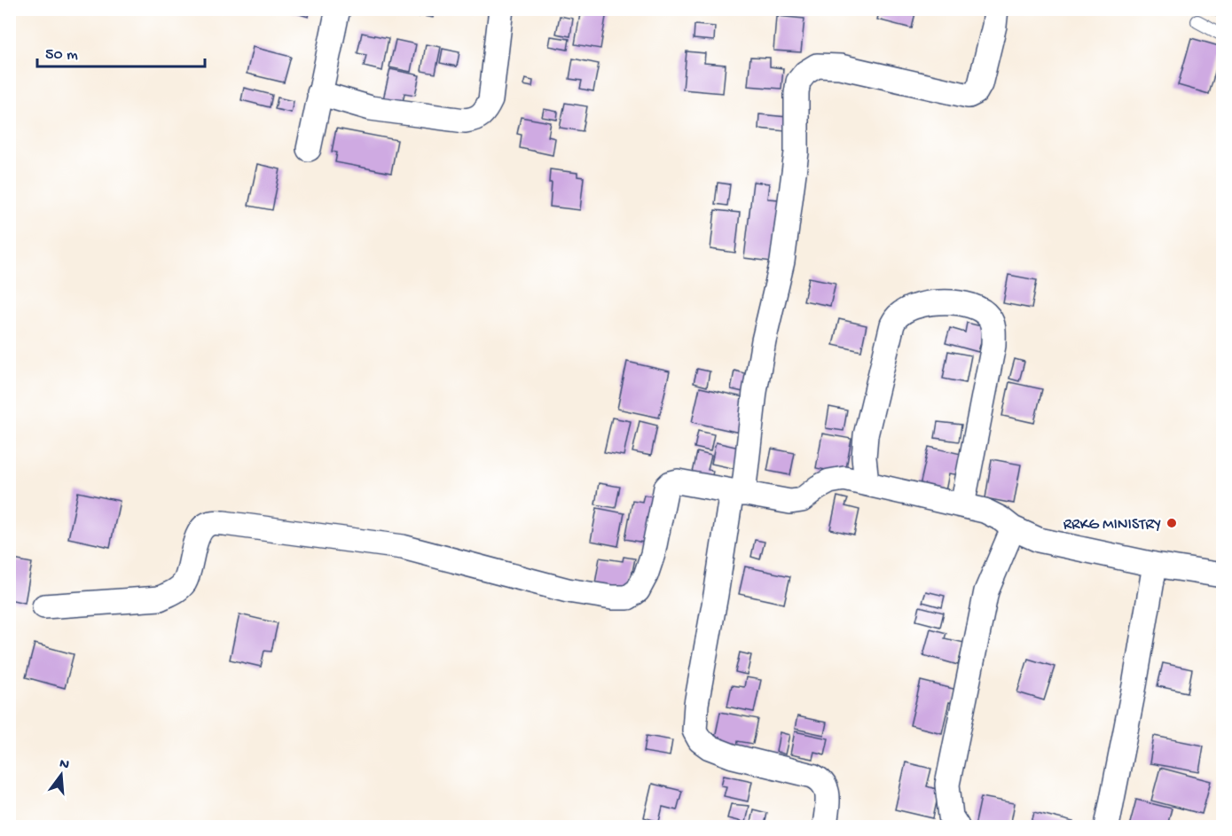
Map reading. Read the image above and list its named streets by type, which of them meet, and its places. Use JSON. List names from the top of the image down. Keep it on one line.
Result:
{"places":["RRKG MINISTRY"],"scale_bar":"50 m","north":"top"}
